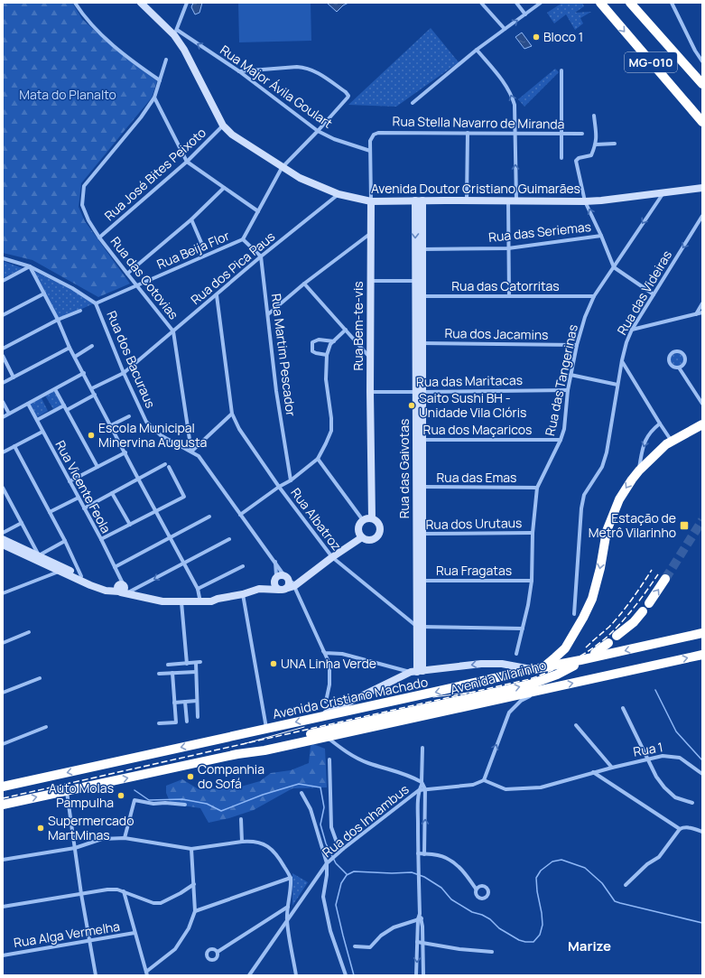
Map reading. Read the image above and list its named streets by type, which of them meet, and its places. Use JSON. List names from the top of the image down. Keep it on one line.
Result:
{"streets":{"highway":["MG-010","Avenida Vilarinho","Avenida Cristiano Machado"],"street":["Rua Major Ávila Goulart","Rua Stella Navarro de Miranda","Rua José Bites Peixoto","Avenida Doutor Cristiano Guimarães","Rua das Seriemas","Rua Beija Flor","Rua dos Pica Paus","Rua das Cotovias","Rua das Catorritas","Rua das Videiras","Rua Bem-te-vis","Rua dos Jacamins","Rua Martim Pescador","Rua dos Bacuraus","Rua das Tangerinas","Rua das Maritacas","Rua dos Maçaricos","Rua das Gaivotas","Rua das Emas","Rua Vicente Feola","Rua Albatroz","Rua dos Urutaus","Rua Fragatas","Rua 1","Rua dos Inhambus","Rua Alga Vermelha"]},"crossings":[["Rua Major Ávila Goulart","Avenida Doutor Cristiano Guimarães"],["Rua Major Ávila Goulart","Rua Beija Flor"],["Rua Major Ávila Goulart","Rua Bem-te-vis"],["Rua Stella Navarro de Miranda","Rua Bem-te-vis"],["Rua José Bites Peixoto","Avenida Doutor Cristiano Guimarães"],["Rua José Bites Peixoto","Rua das Cotovias"],["Avenida Doutor Cristiano Guimarães","Rua Beija Flor"],["Avenida Doutor Cristiano Guimarães","Rua dos Pica Paus"],["Avenida Doutor Cristiano Guimarães","Rua Bem-te-vis"],["Avenida Doutor Cristiano Guimarães","Rua das Tangerinas"],["Avenida Doutor Cristiano Guimarães","Rua das Gaivotas"],["Rua das Seriemas","Rua das Gaivotas"],["Rua Beija Flor","Rua das Cotovias"],["Rua Beija Flor","Rua dos Bacuraus"],["Rua dos Pica Paus","Rua das Cotovias"],["Rua dos Pica Paus","Rua Martim Pescador"],["Rua dos Pica Paus","Rua dos Bacuraus"],["Rua dos Pica Paus","Rua Albatroz"],["Rua das Cotovias","Rua dos Bacuraus"],["Rua das Catorritas","Rua das Tangerinas"],["Rua das Catorritas","Rua das Gaivotas"],["Rua Bem-te-vis","Rua das Maritacas"],["Rua dos Jacamins","Rua das Tangerinas"],["Rua dos Jacamins","Rua das Gaivotas"],["Rua das Tangerinas","Rua das Maritacas"],["Rua das Tangerinas","Rua dos Maçaricos"],["Rua das Tangerinas","Rua das Emas"],["Rua das Tangerinas","Rua dos Urutaus"],["Rua das Tangerinas","Rua Fragatas"],["Rua das Maritacas","Rua das Gaivotas"],["Rua dos Maçaricos","Rua das Gaivotas"],["Rua das Gaivotas","Rua das Emas"],["Rua das Gaivotas","Rua Albatroz"],["Rua das Gaivotas","Rua dos Urutaus"],["Rua das Gaivotas","Rua Fragatas"],["Avenida Vilarinho","Avenida Cristiano Machado"],["Rua 1","Rua dos Inhambus"]],"districts":["Marize"],"parks":["Mata do Planalto"],"places":{"other":["Bloco 1","Saito Sushi BH - Unidade Vila Clóris","Escola Municipal Minervina Augusta","UNA Linha Verde","Companhia do Sofá","Auto Molas Pampulha","Supermercado MartMinas"],"transit":["Estação de Metrô Vilarinho"]}}
